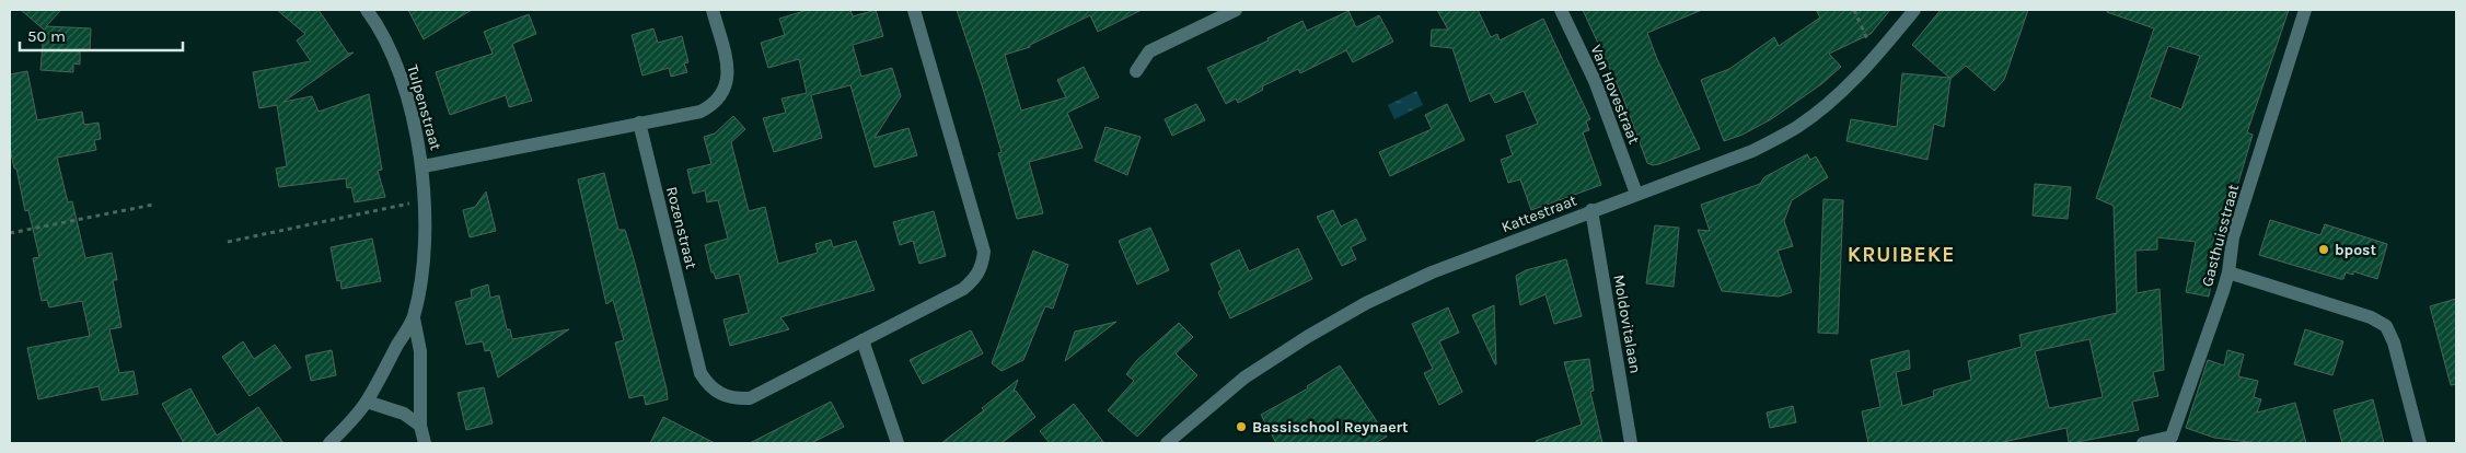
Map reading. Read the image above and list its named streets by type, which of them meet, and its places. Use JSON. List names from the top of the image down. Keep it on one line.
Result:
{"streets":{"street":["Van Hovestraat","Tulpenstraat","Kattestraat","Rozenstraat","Gasthuisstraat","Moldovitalaan"]},"crossings":[["Van Hovestraat","Kattestraat"],["Kattestraat","Moldovitalaan"]],"districts":["KRUIBEKE"],"places":["bpost","Bassischool Reynaert"],"scale_bar":"50 m"}
